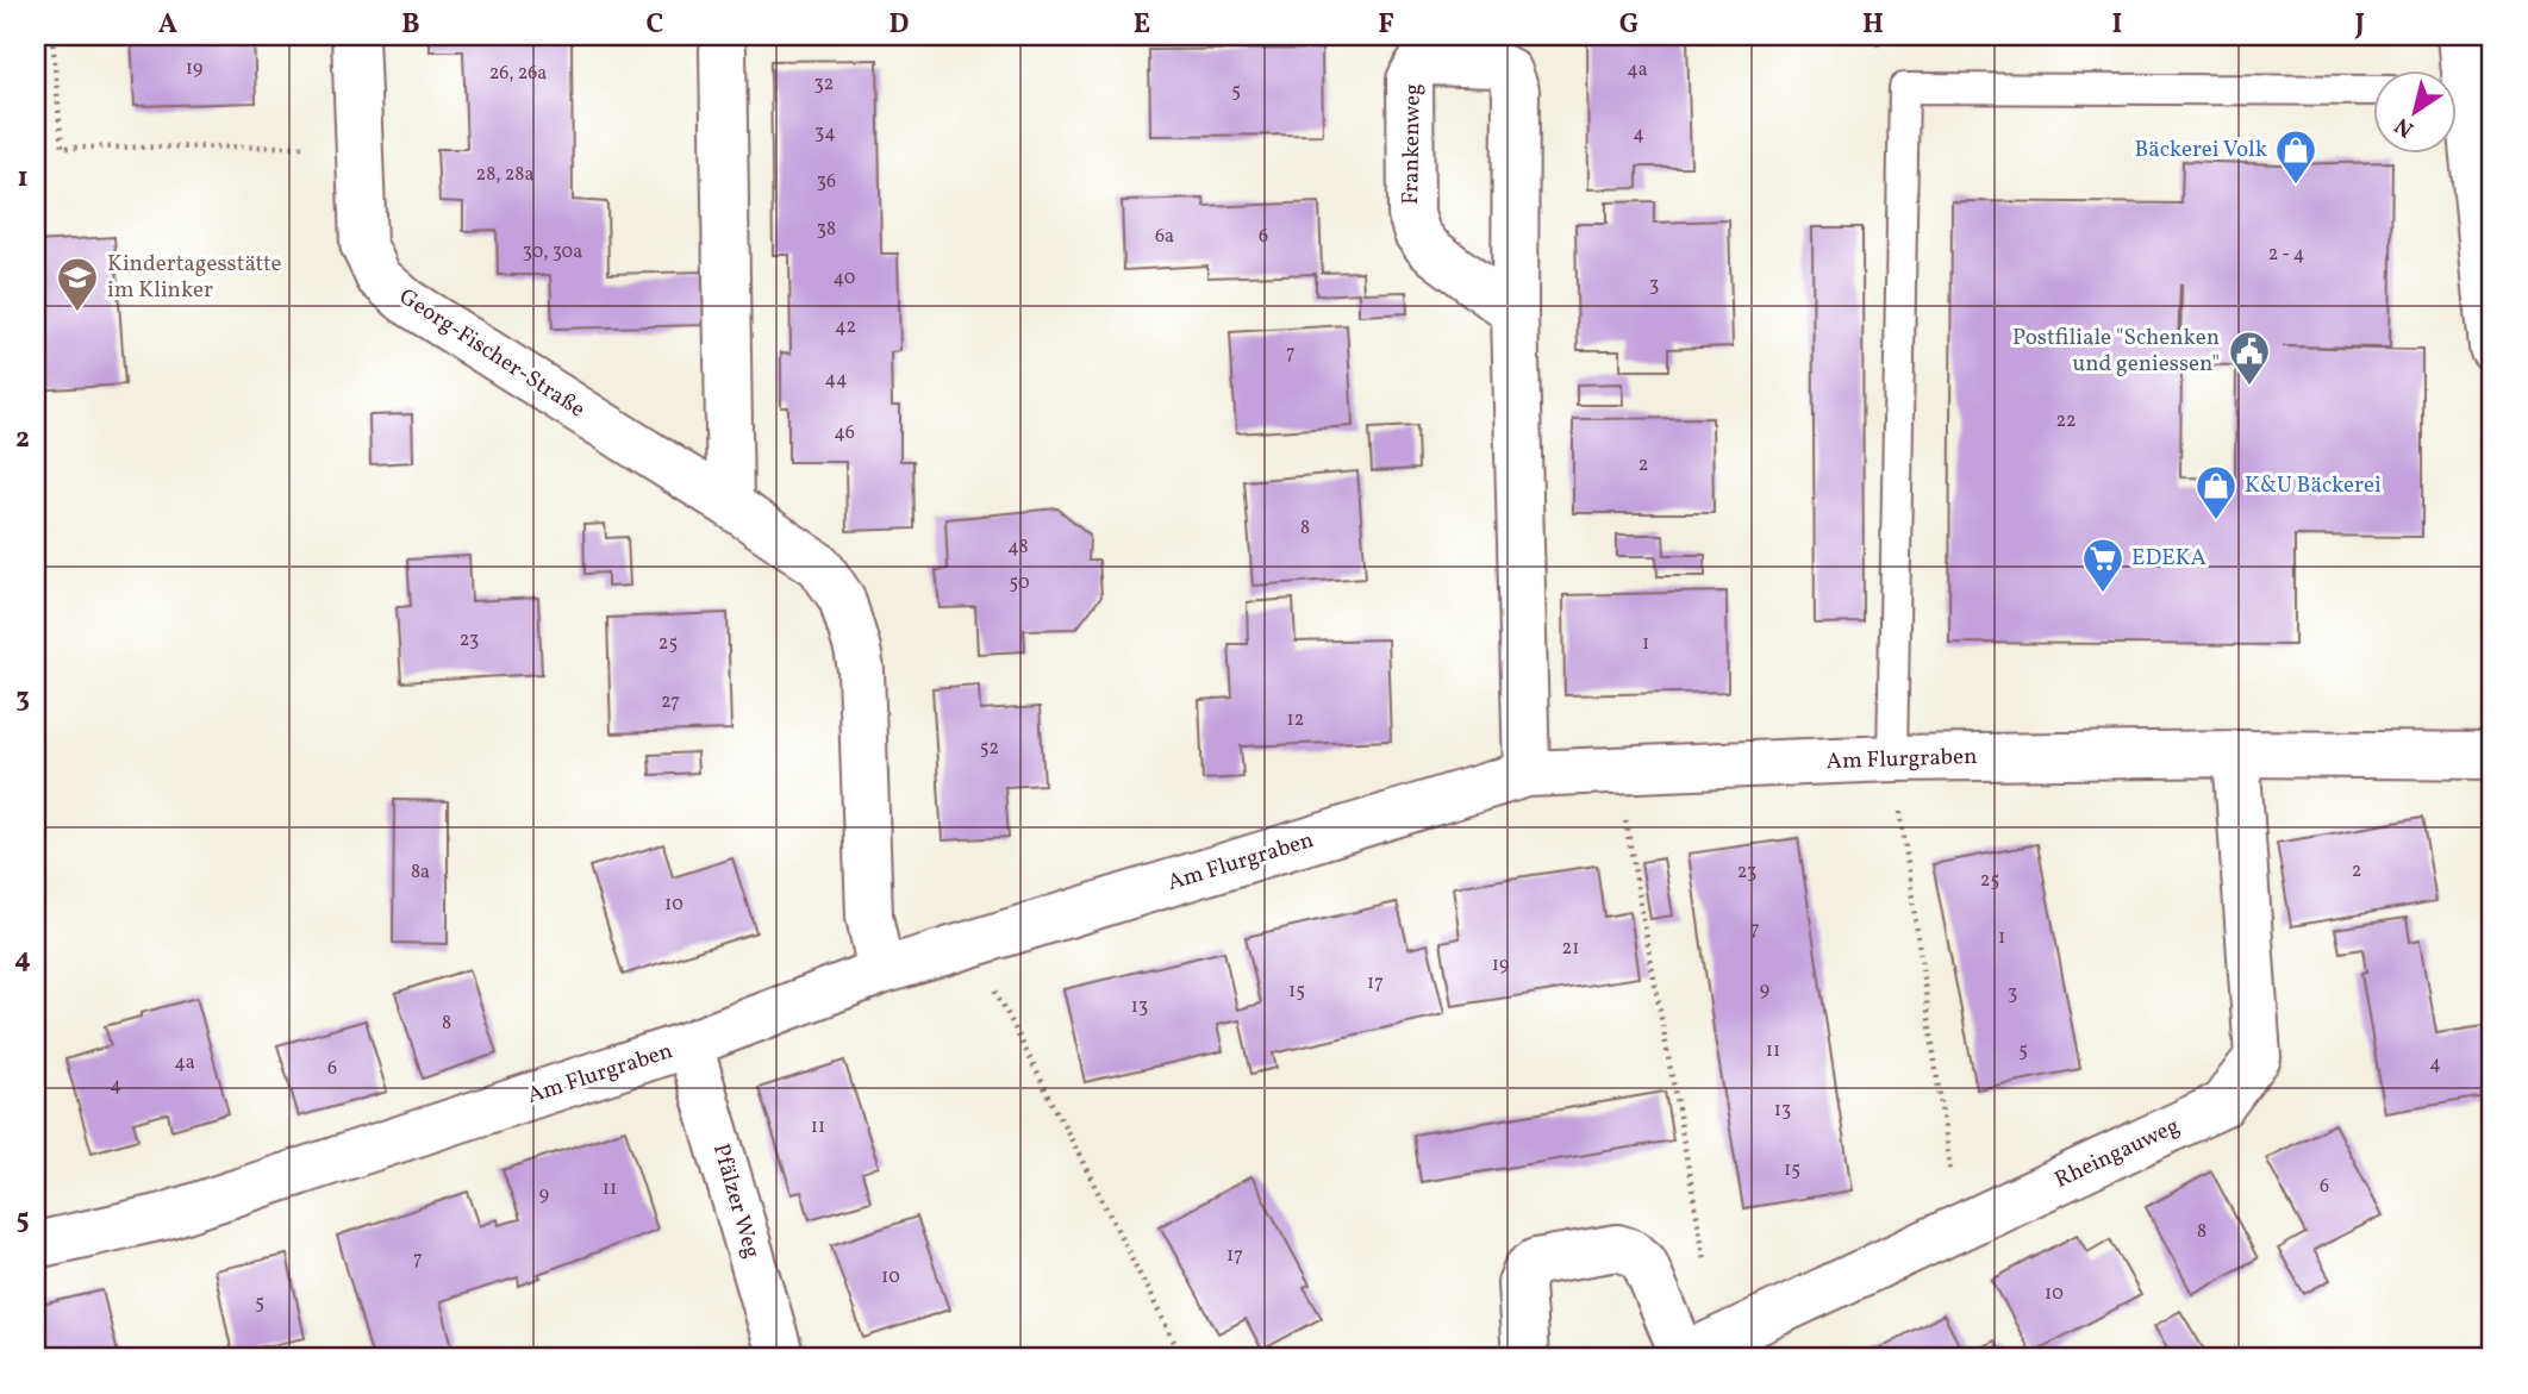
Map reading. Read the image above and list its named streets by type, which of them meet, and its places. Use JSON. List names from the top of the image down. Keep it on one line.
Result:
{"streets":{"street":["Frankenweg","Georg-Fischer-Straße","Am Flurgraben","Rheingauweg","Pfälzer Weg"]},"crossings":[["Frankenweg","Am Flurgraben"],["Georg-Fischer-Straße","Am Flurgraben"],["Am Flurgraben","Rheingauweg"],["Am Flurgraben","Pfälzer Weg"]],"places":{"shop":["Bäckerei Volk","K&U Bäckerei"],"school or university":["Kindertagesstätte im Klinker"],"public building":["Postfiliale \"Schenken und geniessen\""],"supermarket":["EDEKA"]},"house_numbers":["19","4a","26, 26a","32","5","34","4","28, 28a","36","38","6a","6","30, 30a","2 - 4","40","3","42","7","44","22","46","2","8","48","50","23","25","1","27","12","52","2","8a","23","25","10","7","1","21","19","17","9","15","3","13","8","11","5","4a","4","6","4","13","11","15","6","11","9","8","17","7","10","10","5"],"north":"bottom left","grid":{"columns":["A","B","C","D","E","F","G","H","I","J"],"rows":["1","2","3","4","5"]}}
